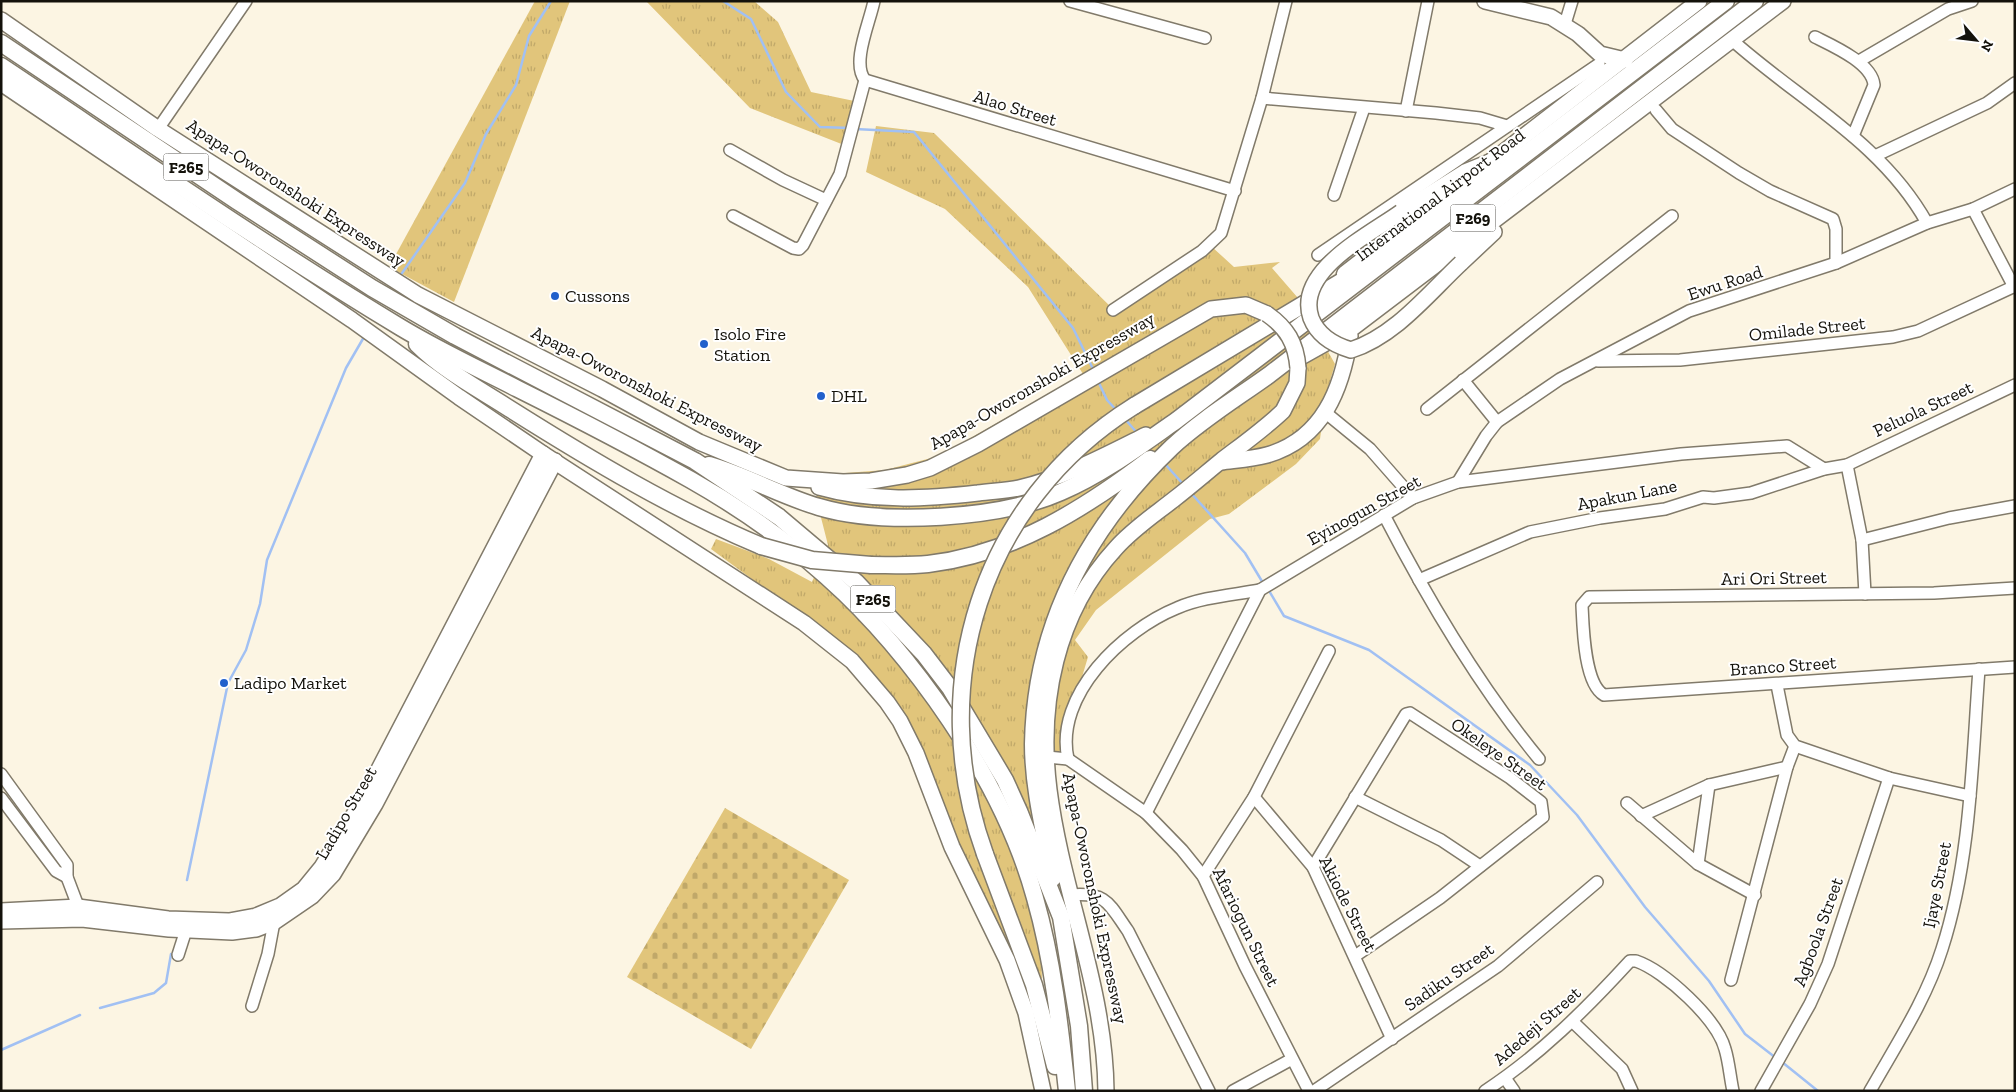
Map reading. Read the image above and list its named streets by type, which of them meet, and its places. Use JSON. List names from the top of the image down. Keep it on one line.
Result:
{"streets":{"highway":["F265","International Airport Road","F269"],"main road":["Apapa-Oworonshoki Expressway","Ladipo Street"],"street":["Alao Street","Ewu Road","Omilade Street","Peluola Street","Apakun Lane","Eyinogun Street","Ari Ori Street","Branco Street","Okeleye Street","Ijaye Street","Akiode Street","Afariogun Street","Agboola Street","Sadiku Street","Adedeji Street"]},"crossings":[["Apapa-Oworonshoki Expressway","Afariogun Street"],["International Airport Road","F269"],["Ewu Road","Omilade Street"],["Ewu Road","Eyinogun Street"],["Peluola Street","Apakun Lane"],["Apakun Lane","Eyinogun Street"],["Ari Ori Street","Branco Street"],["Branco Street","Ijaye Street"],["Okeleye Street","Akiode Street"],["Akiode Street","Sadiku Street"]],"places":["Cussons","Isolo Fire Station","DHL","Ladipo Market"],"north":"bottom right"}
